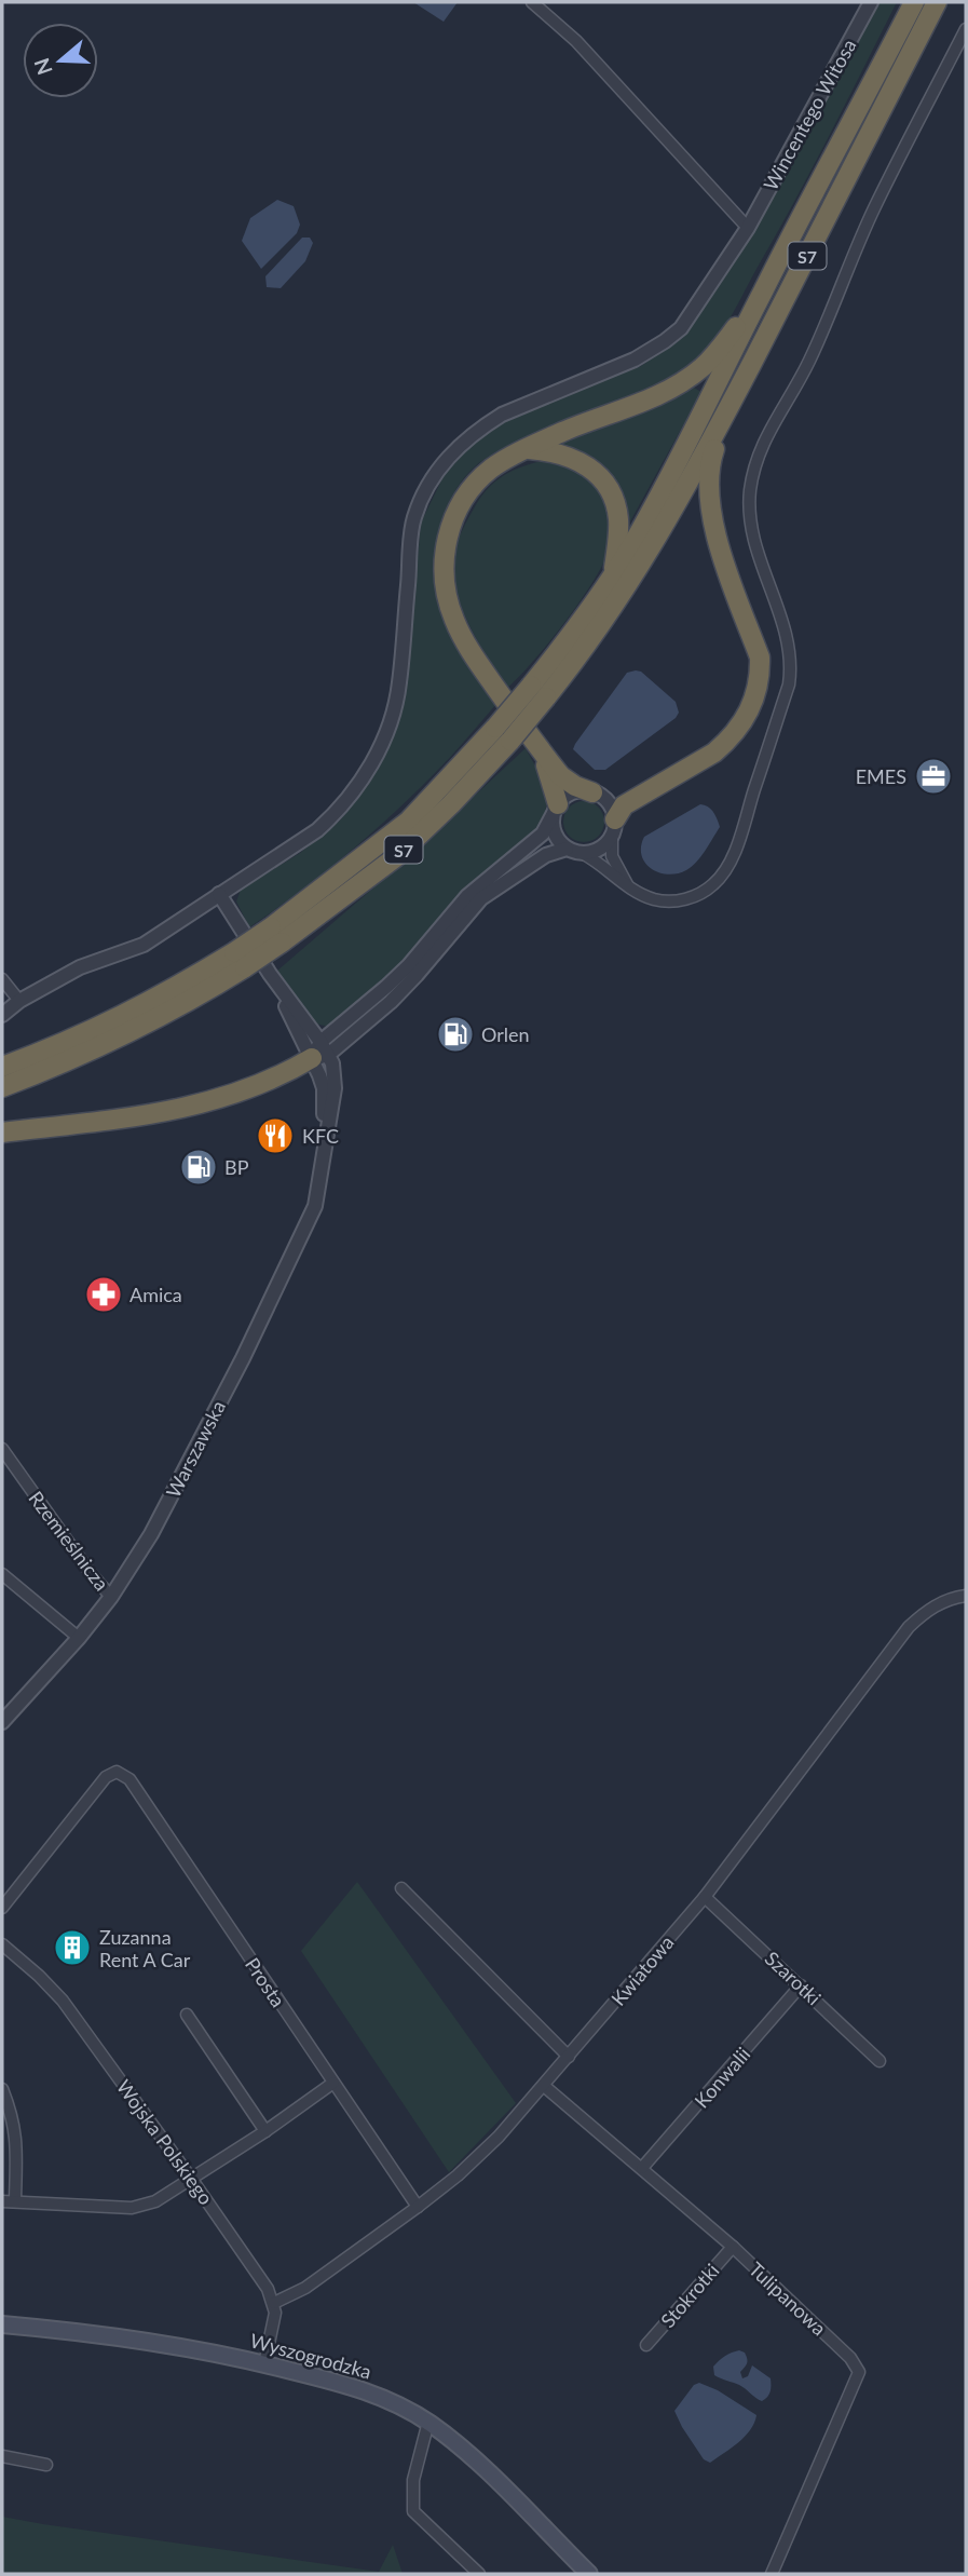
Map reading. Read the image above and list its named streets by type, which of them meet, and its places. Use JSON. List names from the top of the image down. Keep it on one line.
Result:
{"streets":{"highway":["S7"],"main road":["Wyszogrodzka"],"street":["Wincentego Witosa","Warszawska","Rzemieślnicza","Kwiatowa","Szarotki","Prosta","Konwalii","Wojska Polskiego","Stokrotki","Tulipanowa"]},"crossings":[["Wincentego Witosa","Warszawska"],["Warszawska","Rzemieślnicza"],["Kwiatowa","Szarotki"],["Kwiatowa","Prosta"],["Kwiatowa","Wojska Polskiego"],["Kwiatowa","Tulipanowa"],["Szarotki","Konwalii"],["Konwalii","Tulipanowa"],["Stokrotki","Tulipanowa"]],"places":{"office":["EMES"],"fuel station":["Orlen","BP"],"restaurant":["KFC"],"pharmacy":["Amica"],"building":["Zuzanna Rent A Car"]},"north":"left"}
